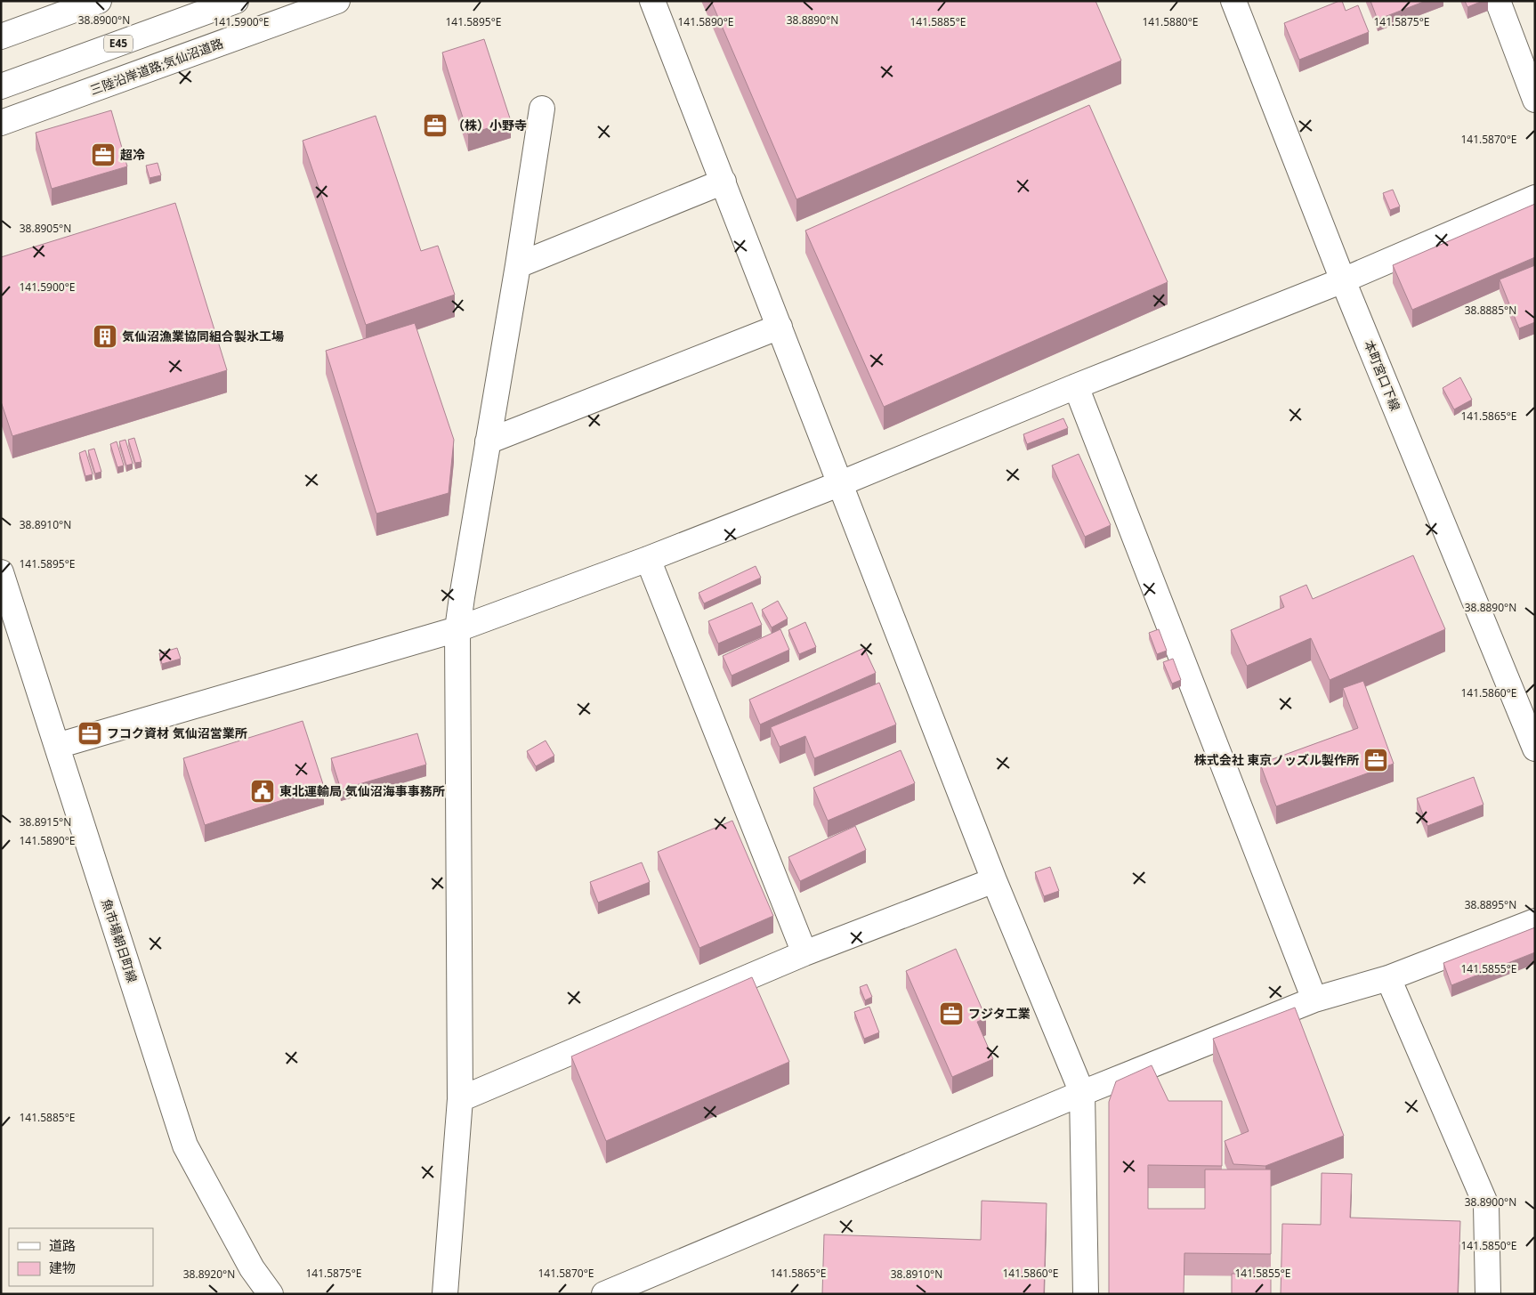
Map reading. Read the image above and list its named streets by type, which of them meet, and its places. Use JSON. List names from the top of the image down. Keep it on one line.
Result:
{"streets":{"main road":["E45","三陸沿岸道路;気仙沼道路","本町宮口下線","魚市場朝日町線"]},"places":{"office":["（株）小野寺","超冷","フコク資材 気仙沼営業所","株式会社 東京ノッズル製作所","フジタ工業"],"building":["気仙沼漁業協同組合製氷工場"],"public building":["東北運輸局 気仙沼海事事務所"]},"legend":["道路","建物"],"coordinates":["38.8900°N","38.8890°N","141.5900°E","141.5895°E","141.5890°E","141.5885°E","141.5880°E","141.5875°E","141.5870°E","38.8905°N","38.8885°N","141.5865°E","38.8910°N","141.5860°E","38.8915°N","38.8895°N","141.5855°E","141.5850°E","38.8920°N"]}
